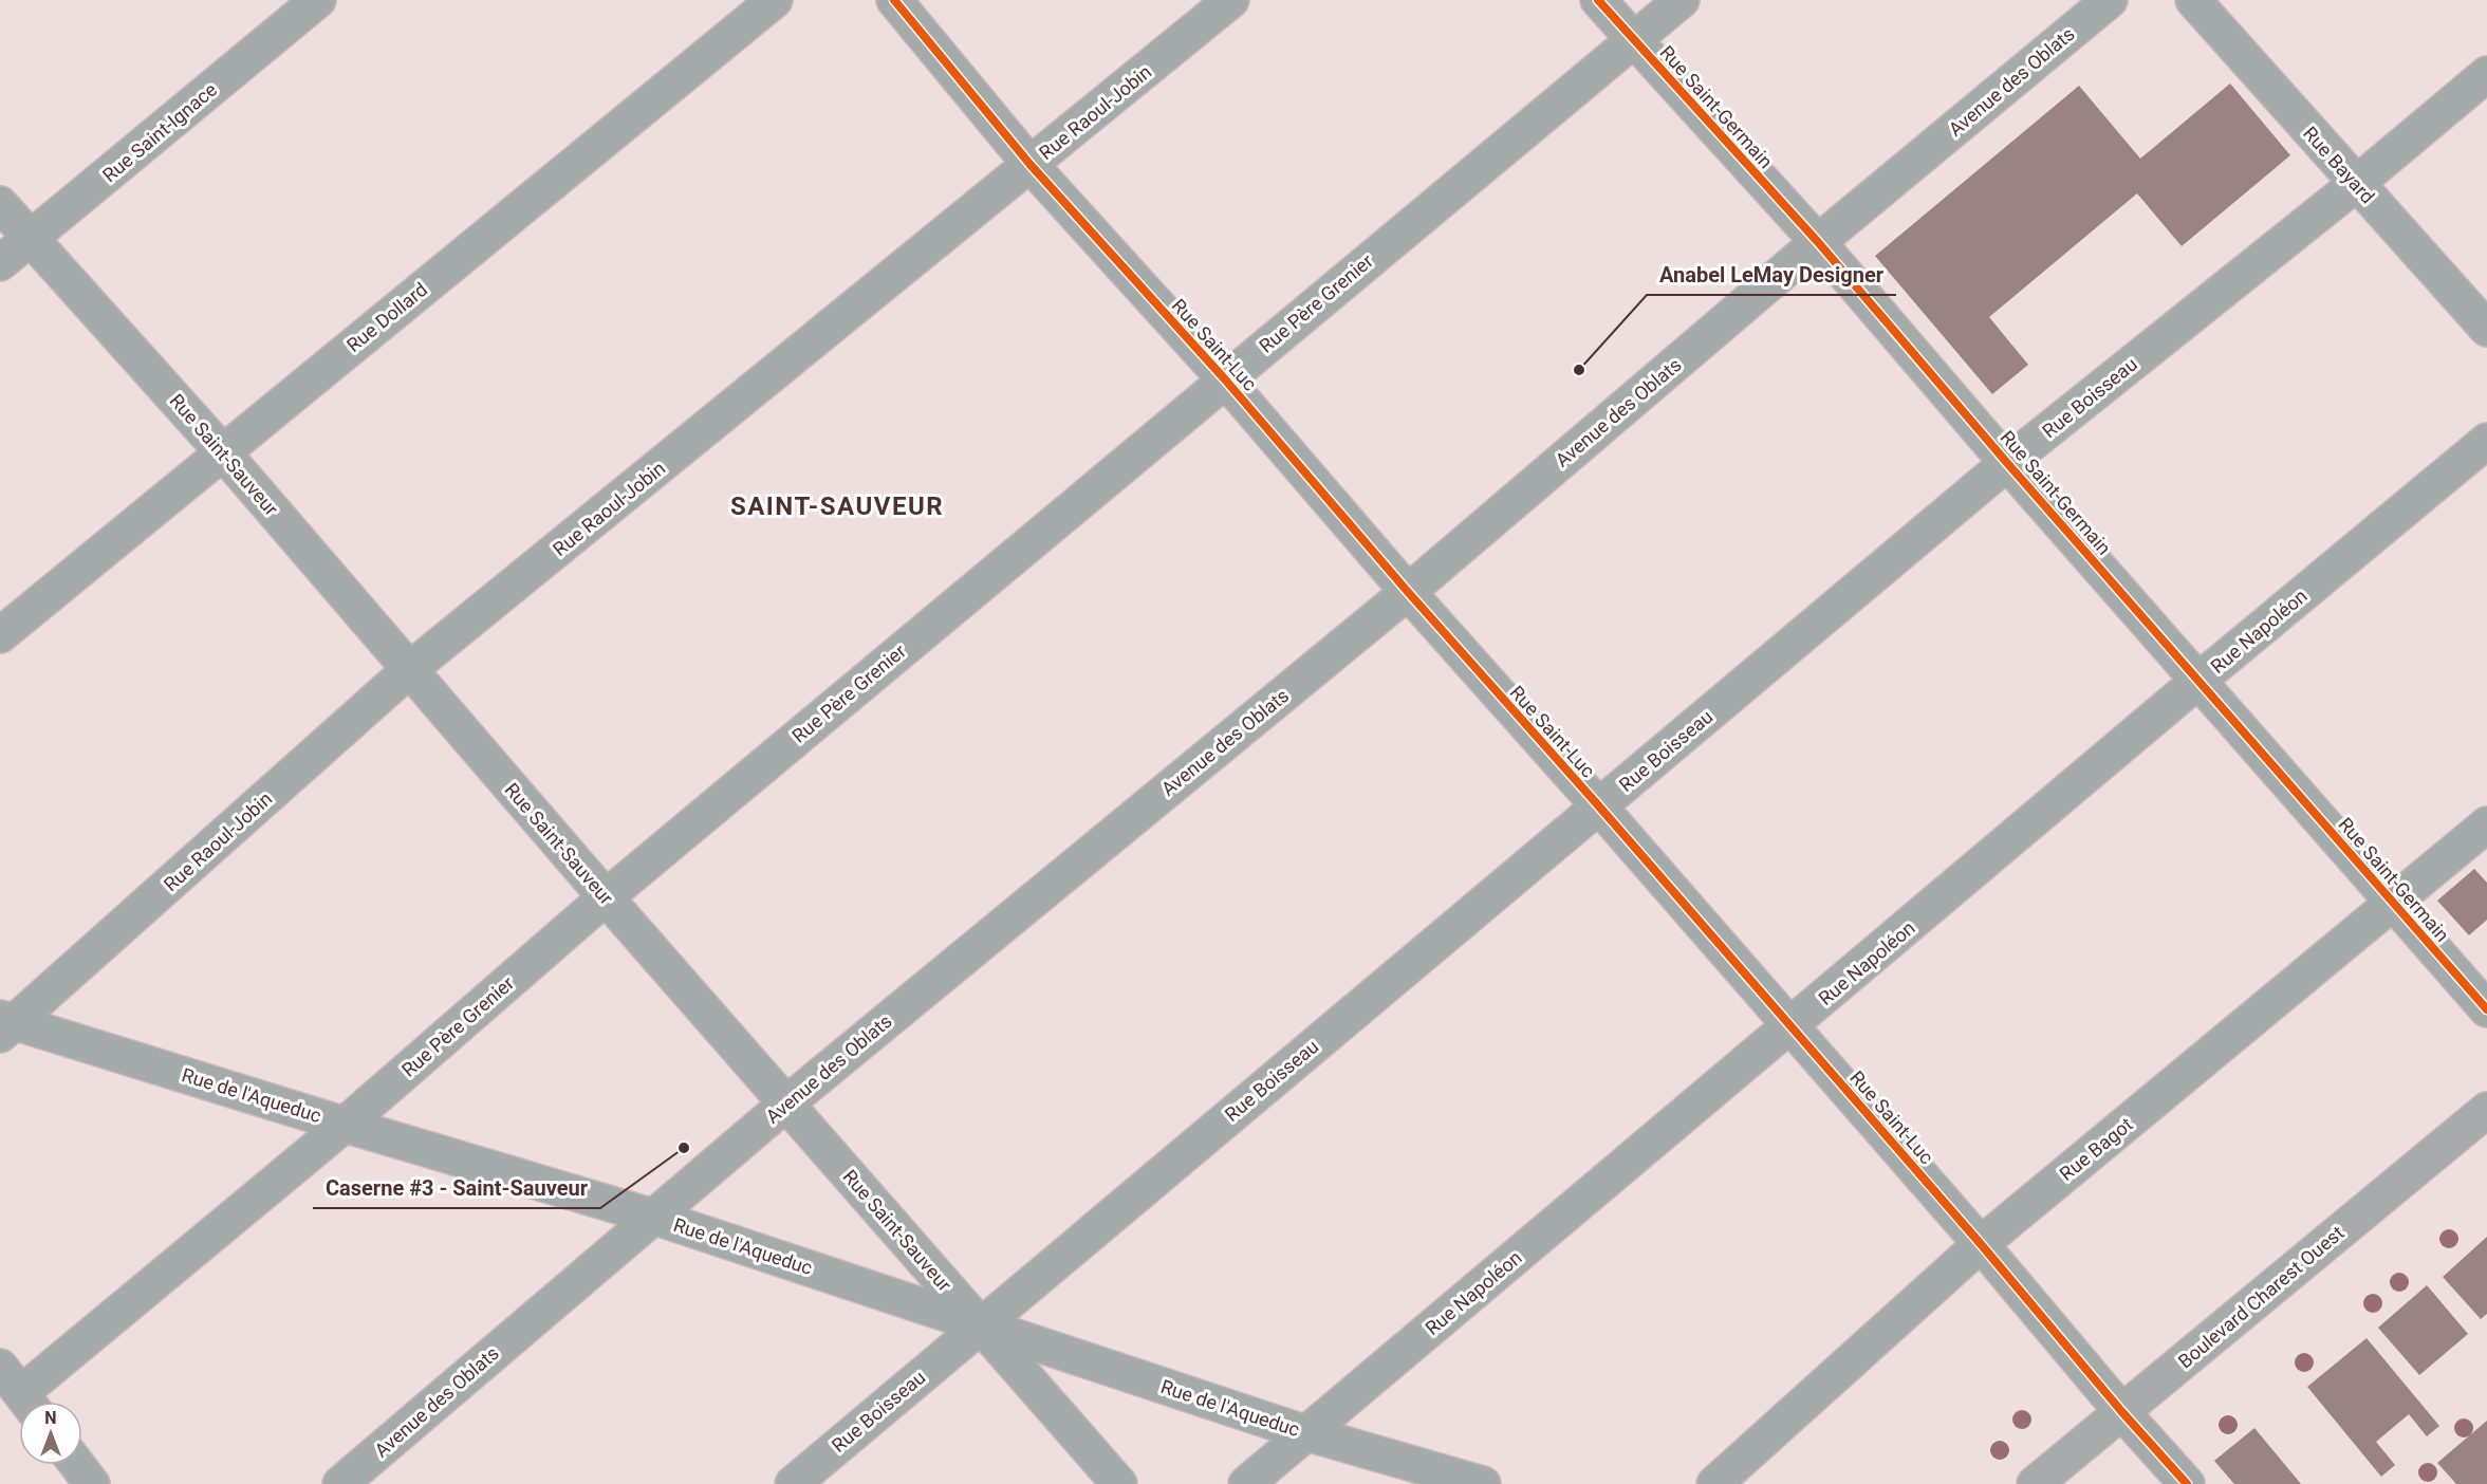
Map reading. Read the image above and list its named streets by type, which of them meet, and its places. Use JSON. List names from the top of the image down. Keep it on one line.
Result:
{"streets":{"main road":["Boulevard Charest Ouest"],"street":["Avenue des Oblats","Rue Saint-Germain","Rue Raoul-Jobin","Rue Saint-Ignace","Rue Bayard","Rue Père Grenier","Rue Dollard","Rue Saint-Luc","Rue Boisseau","Rue Saint-Sauveur","Rue Napoléon","Rue de l'Aqueduc","Rue Bagot"]},"crossings":[["Avenue des Oblats","Rue Saint-Germain"],["Avenue des Oblats","Rue Saint-Luc"],["Avenue des Oblats","Rue Saint-Sauveur"],["Avenue des Oblats","Rue de l'Aqueduc"],["Rue Saint-Germain","Rue Père Grenier"],["Rue Saint-Germain","Rue Boisseau"],["Rue Saint-Germain","Rue Napoléon"],["Rue Saint-Germain","Rue Bagot"],["Rue Raoul-Jobin","Rue Saint-Luc"],["Rue Raoul-Jobin","Rue Saint-Sauveur"],["Rue Raoul-Jobin","Rue de l'Aqueduc"],["Rue Saint-Ignace","Rue Saint-Sauveur"],["Rue Bayard","Rue Boisseau"],["Rue Père Grenier","Rue Saint-Luc"],["Rue Père Grenier","Rue Saint-Sauveur"],["Rue Père Grenier","Rue de l'Aqueduc"],["Rue Dollard","Rue Saint-Sauveur"],["Rue Saint-Luc","Rue Boisseau"],["Rue Saint-Luc","Rue Napoléon"],["Rue Saint-Luc","Rue Bagot"],["Rue Saint-Luc","Boulevard Charest Ouest"],["Rue Boisseau","Rue Saint-Sauveur"],["Rue Boisseau","Rue de l'Aqueduc"],["Rue Saint-Sauveur","Rue de l'Aqueduc"],["Rue Napoléon","Rue de l'Aqueduc"]],"districts":["SAINT-SAUVEUR"],"places":["Anabel LeMay Designer","Caserne #3 - Saint-Sauveur"],"north":"top"}
